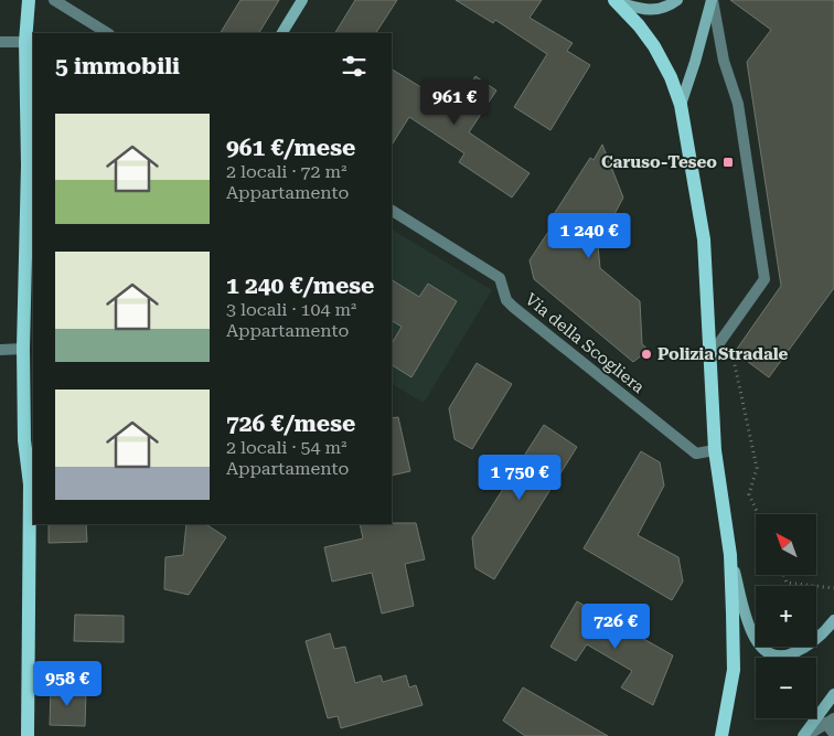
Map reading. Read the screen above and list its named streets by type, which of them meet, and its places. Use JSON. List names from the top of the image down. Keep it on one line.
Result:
{"streets":{"street":["Via della Scogliera"]},"places":{"transit":["Caruso-Teseo"],"other":["Polizia Stradale"]},"north":"top left","page":{"heading":"5 immobili","price":["961 €","1 240 €","1 750 €","726 €","958 €"],"list":[{"name":"961 €/mese","note":"2 locali · 72 m² · Appartamento"},{"name":"1 240 €/mese","note":"3 locali · 104 m² · Appartamento"},{"name":"726 €/mese","note":"2 locali · 54 m² · Appartamento"}],"map_buttons":["+","−"]}}
